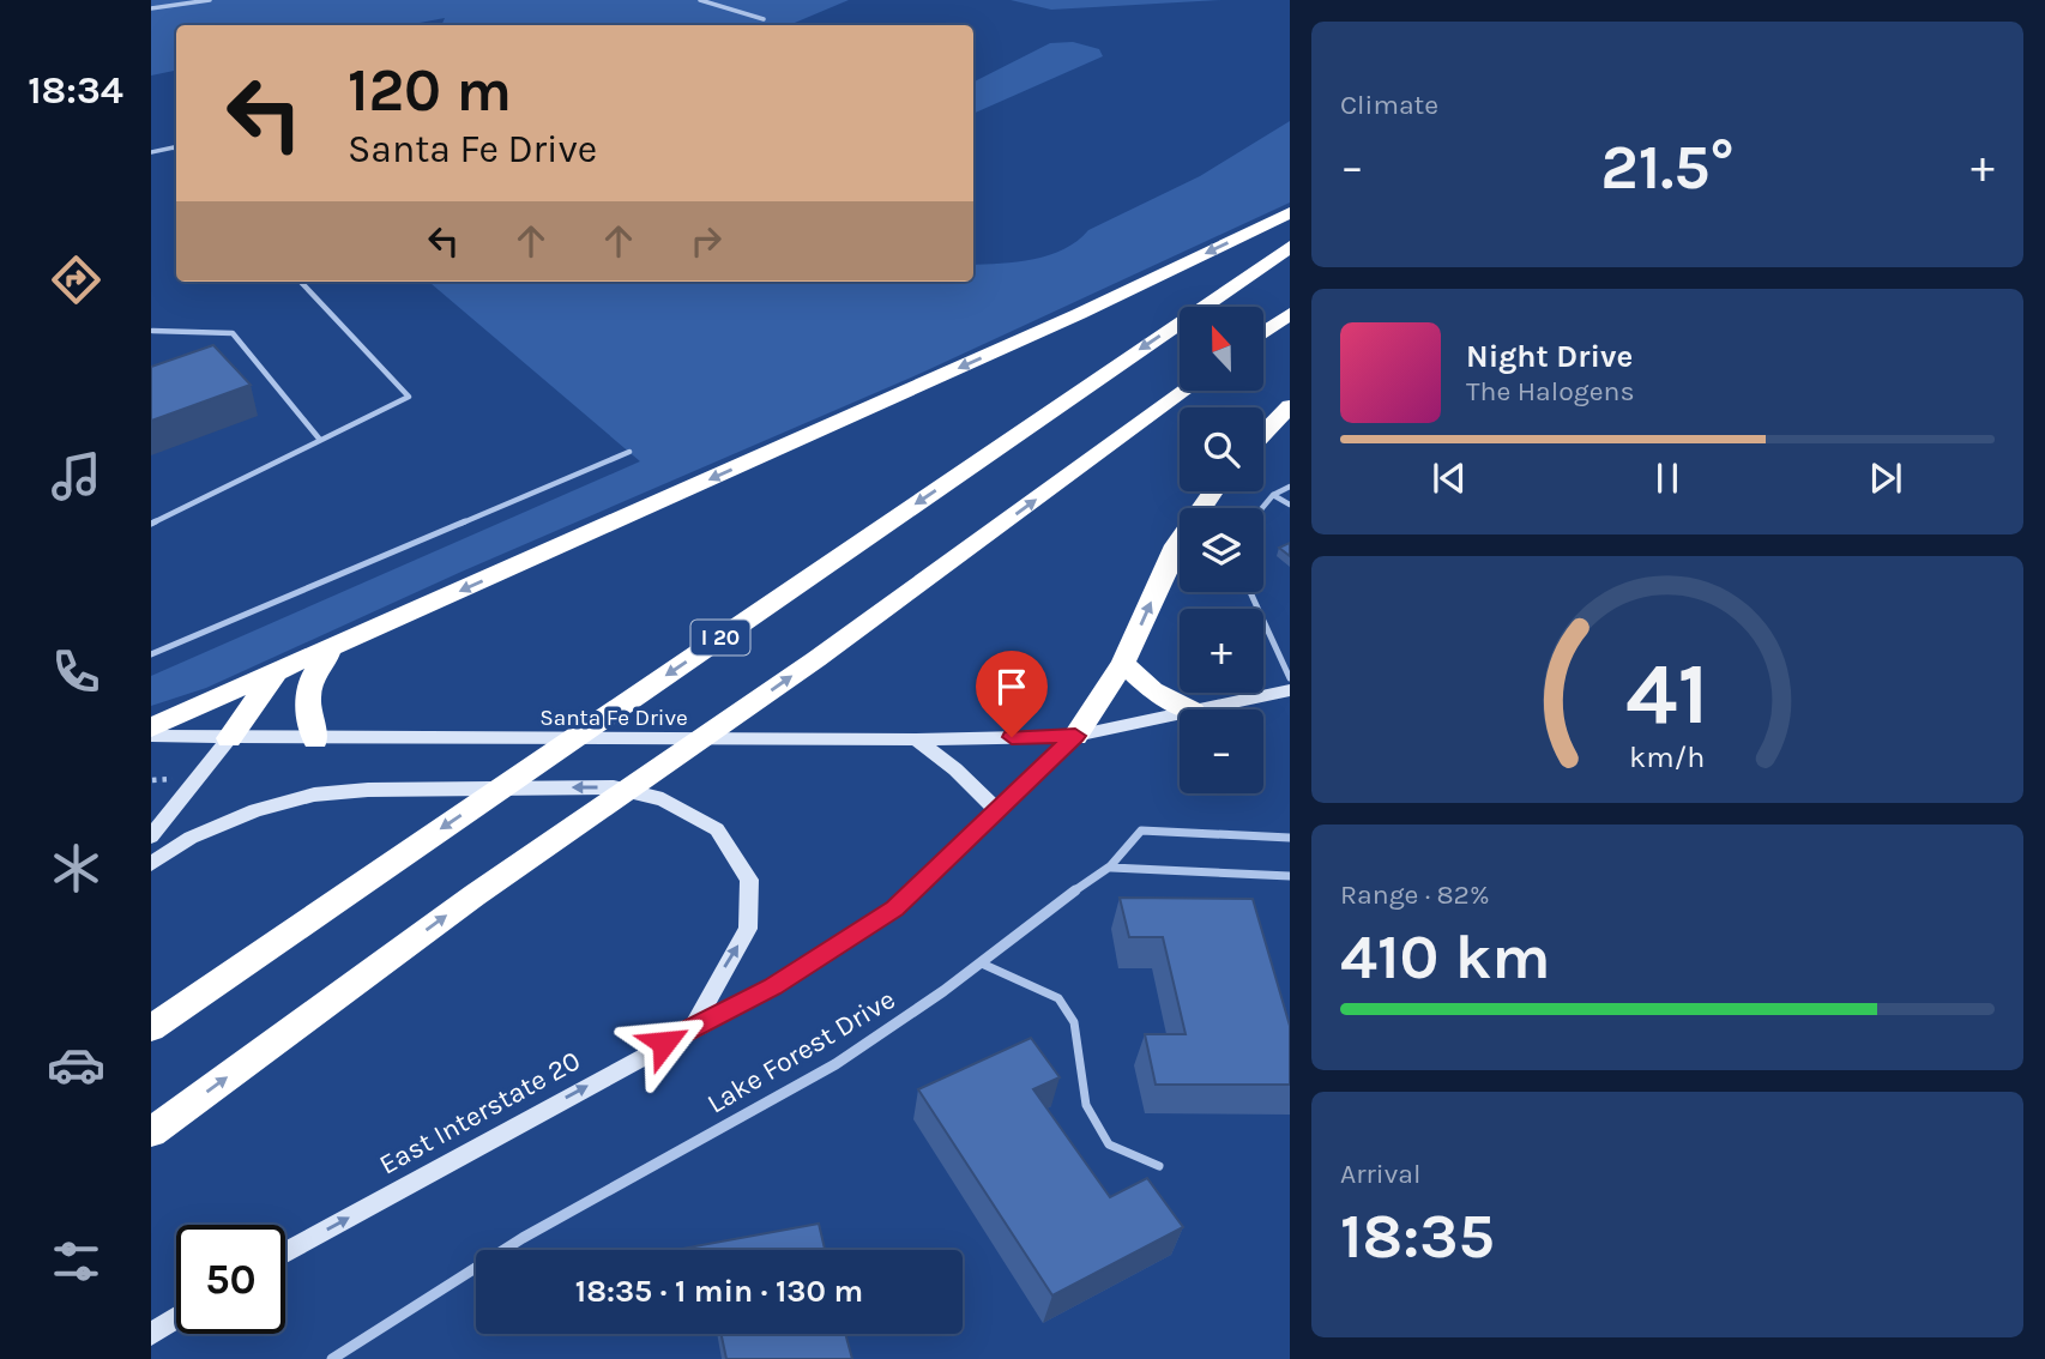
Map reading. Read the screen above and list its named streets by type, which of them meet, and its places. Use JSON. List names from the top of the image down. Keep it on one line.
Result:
{"streets":{"highway":["I 20"],"main road":["Santa Fe Drive","East Interstate 20"],"street":["Lake Forest Drive"]},"crossings":[["Santa Fe Drive","East Interstate 20"]],"one_way":["East Interstate 20"],"north":"top","page":{"tabs":"18:34","tile":["Climate",["Range · 82%","410 km"],["Arrival","18:35"]],"turn":["120 m","Santa Fe Drive"],"heat":["−","21.5°","+"],"map_buttons":["+","−"],"song":["Night Drive","The Halogens"],"limit":"50","trip":"18:35 · 1 min · 130 m","gauge":["41","km/h"]}}
